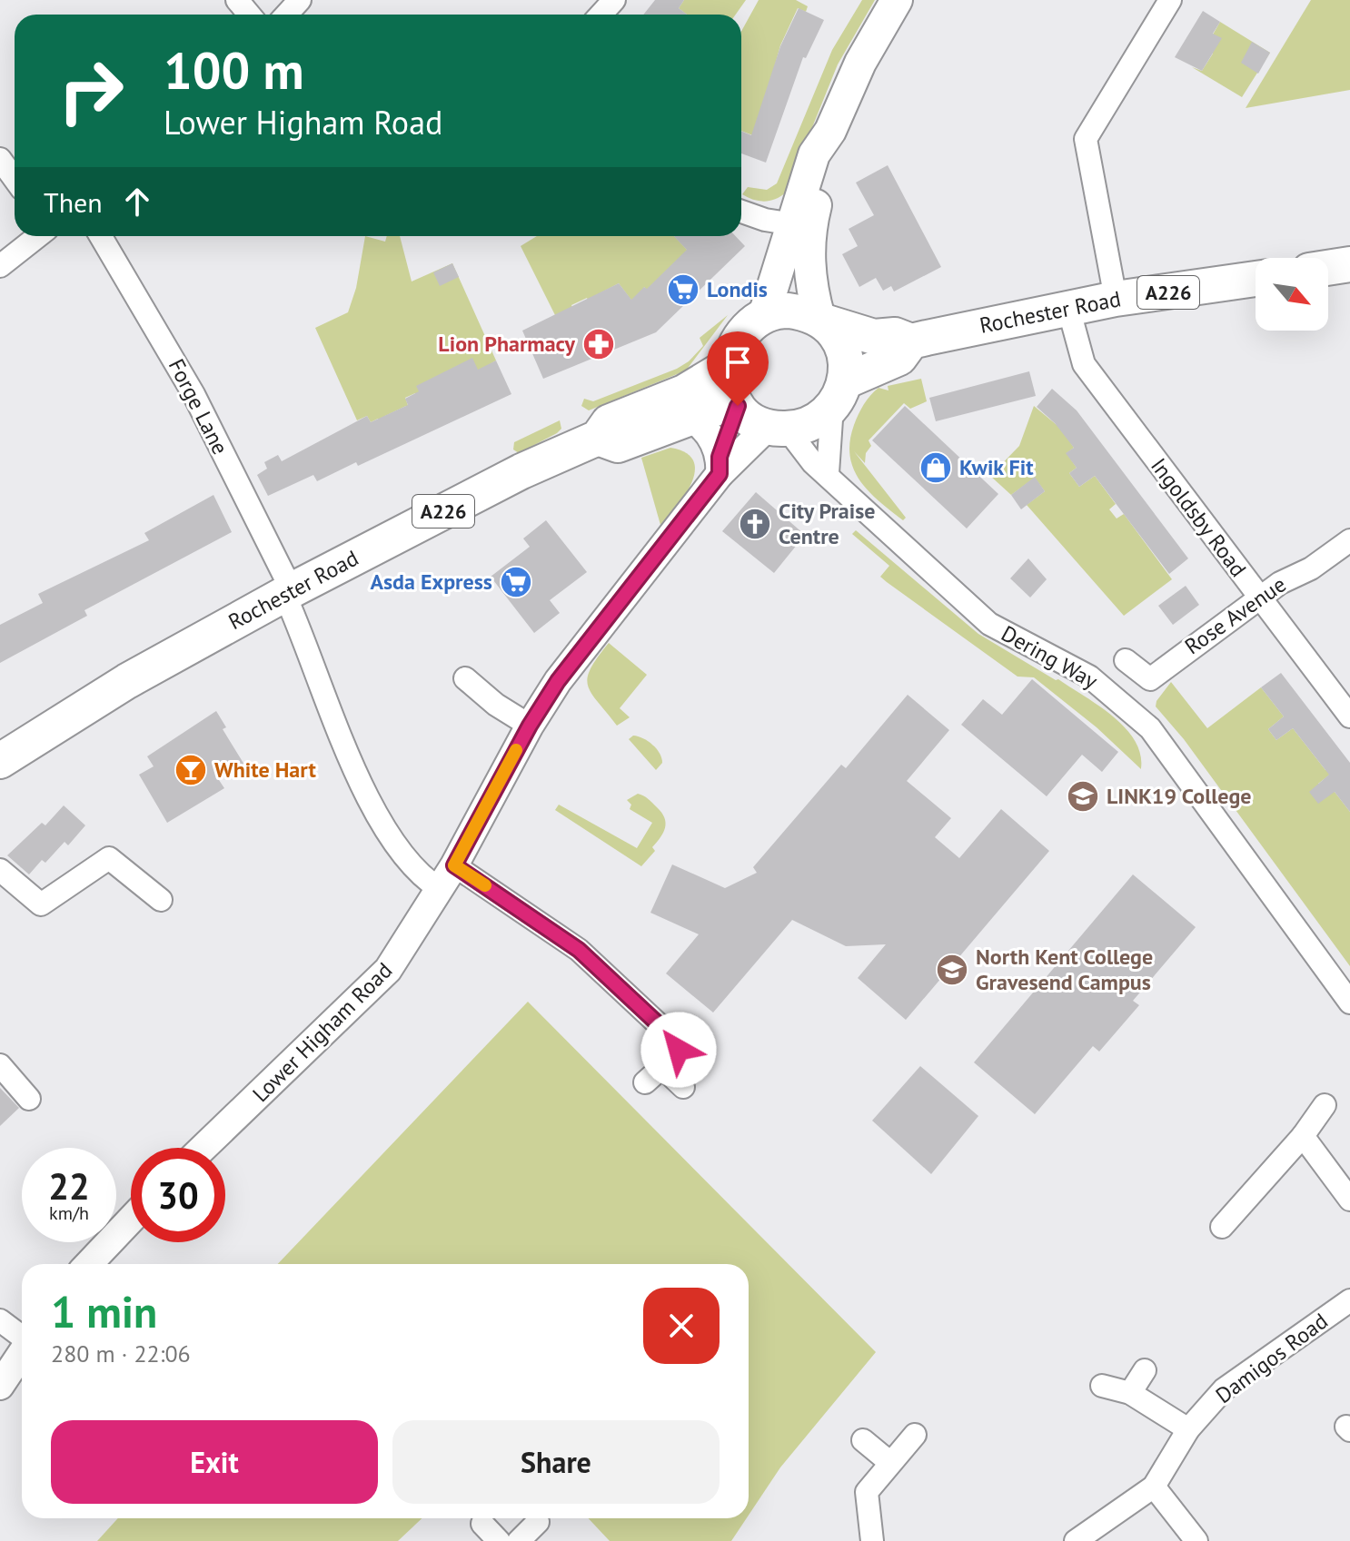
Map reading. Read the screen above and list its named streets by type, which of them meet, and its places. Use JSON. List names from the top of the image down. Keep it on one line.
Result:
{"streets":{"main road":["A226","Rochester Road"],"street":["Forge Lane","Ingoldsby Road","Rose Avenue","Dering Way","Lower Higham Road","Damigos Road"]},"crossings":[["A226","Rochester Road"],["A226","Dering Way"],["A226","Lower Higham Road"],["Rochester Road","Forge Lane"],["Rochester Road","Ingoldsby Road"],["Rochester Road","Dering Way"],["Rochester Road","Lower Higham Road"],["Forge Lane","Lower Higham Road"],["Ingoldsby Road","Rose Avenue"],["Dering Way","Lower Higham Road"]],"places":{"supermarket":["Londis","Asda Express"],"pharmacy":["Lion Pharmacy"],"shop":["Kwik Fit"],"church":["City Praise Centre"],"bar":["White Hart"],"school or university":["LINK19 College","North Kent College Gravesend Campus"]},"north":"bottom right","page":{"turn":["100 m","Lower Higham Road"],"then":"Then","speed":"22 km/h","limit":"30","heading":["1 min","280 m · 22:06"],"buttons":["Exit","Share"]}}
